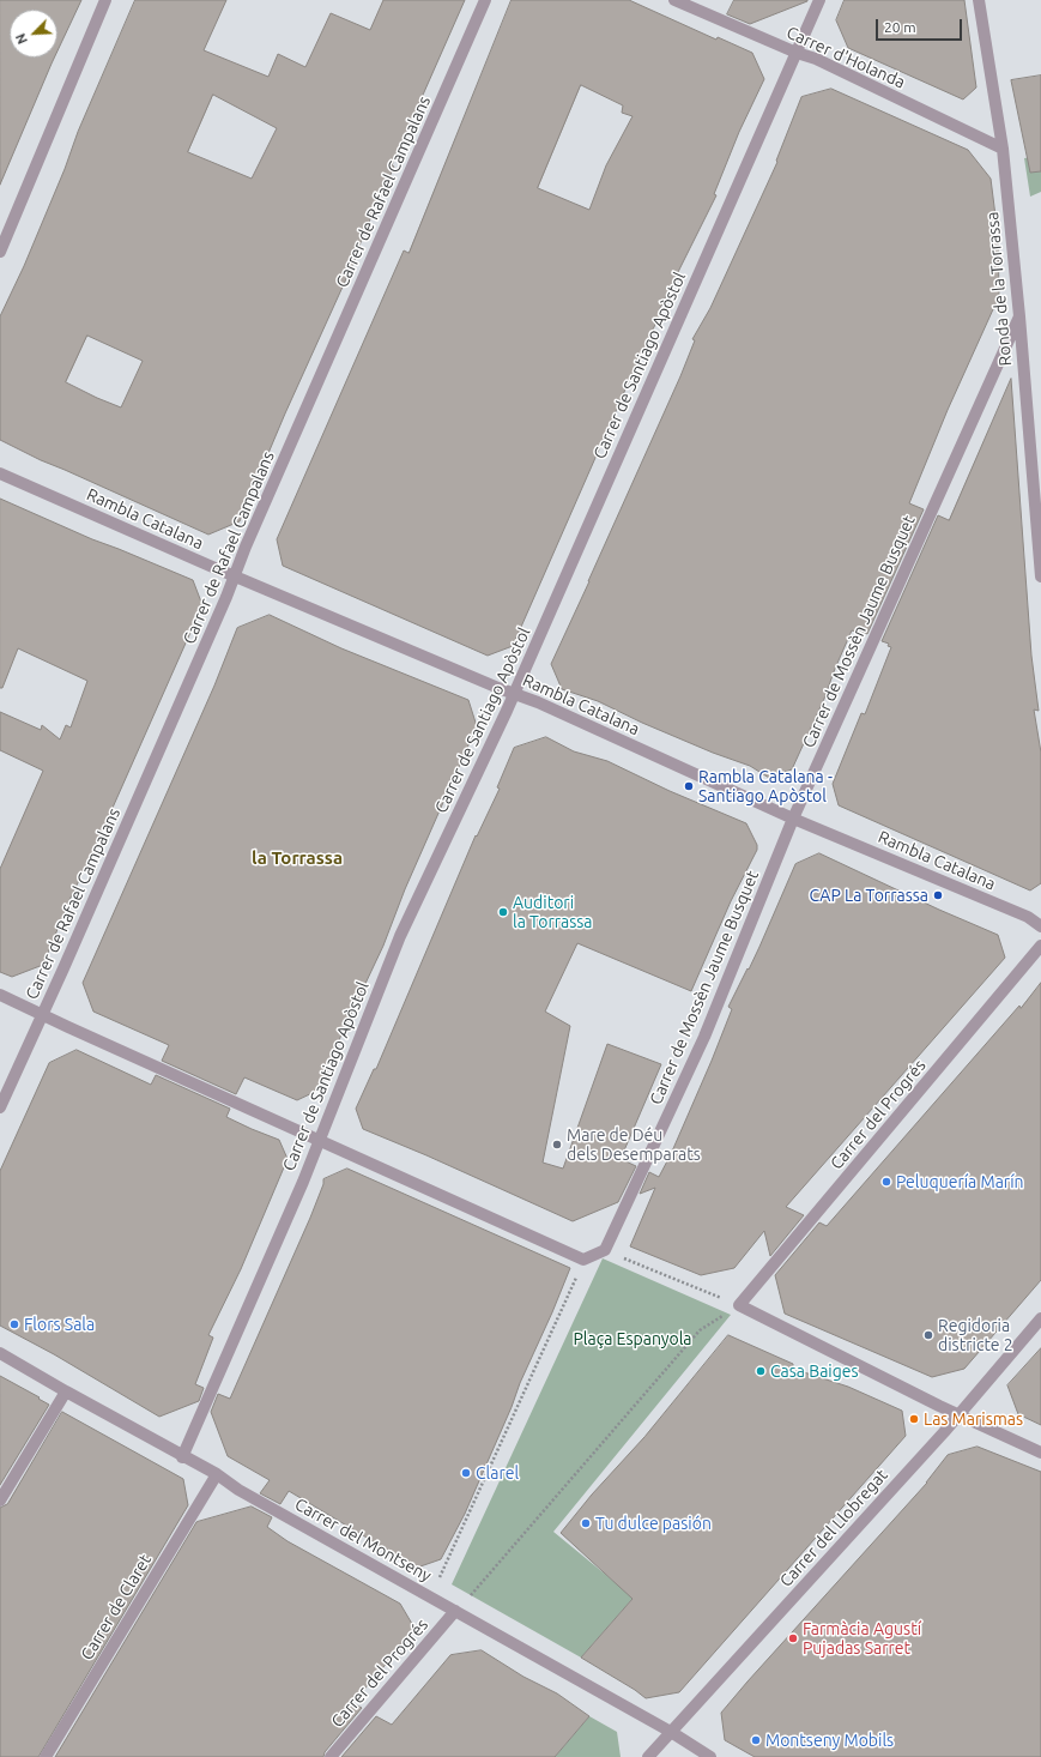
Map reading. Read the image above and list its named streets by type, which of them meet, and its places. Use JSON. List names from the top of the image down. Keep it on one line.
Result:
{"streets":{"street":["Carrer d'Holanda","Carrer de Rafael Campalans","Ronda de la Torrassa","Carrer de Santiago Apòstol","Rambla Catalana","Carrer de Mossèn Jaume Busquet","Carrer del Progrés","Carrer del Llobregat","Carrer del Montseny","Carrer de Claret"]},"crossings":[["Carrer d'Holanda","Ronda de la Torrassa"],["Carrer d'Holanda","Carrer de Santiago Apòstol"],["Carrer de Rafael Campalans","Rambla Catalana"],["Ronda de la Torrassa","Carrer de Mossèn Jaume Busquet"],["Carrer de Santiago Apòstol","Rambla Catalana"],["Carrer de Santiago Apòstol","Carrer del Montseny"],["Rambla Catalana","Carrer de Mossèn Jaume Busquet"],["Carrer del Progrés","Carrer del Montseny"],["Carrer del Llobregat","Carrer del Montseny"],["Carrer del Montseny","Carrer de Claret"]],"districts":["la Torrassa"],"parks":["Plaça Espanyola"],"places":["Rambla Catalana - Santiago Apòstol","CAP La Torrassa","Auditori la Torrassa","Mare de Déu dels Desemparats","Peluquería Marín","Flors Sala","Regidoria districte 2","Casa Baiges","Las Marismas","Clarel","Tu dulce pasión","Farmàcia Agustí Pujadas Sarret","Montseny Mobils"],"scale_bar":"20 m","north":"bottom left"}
